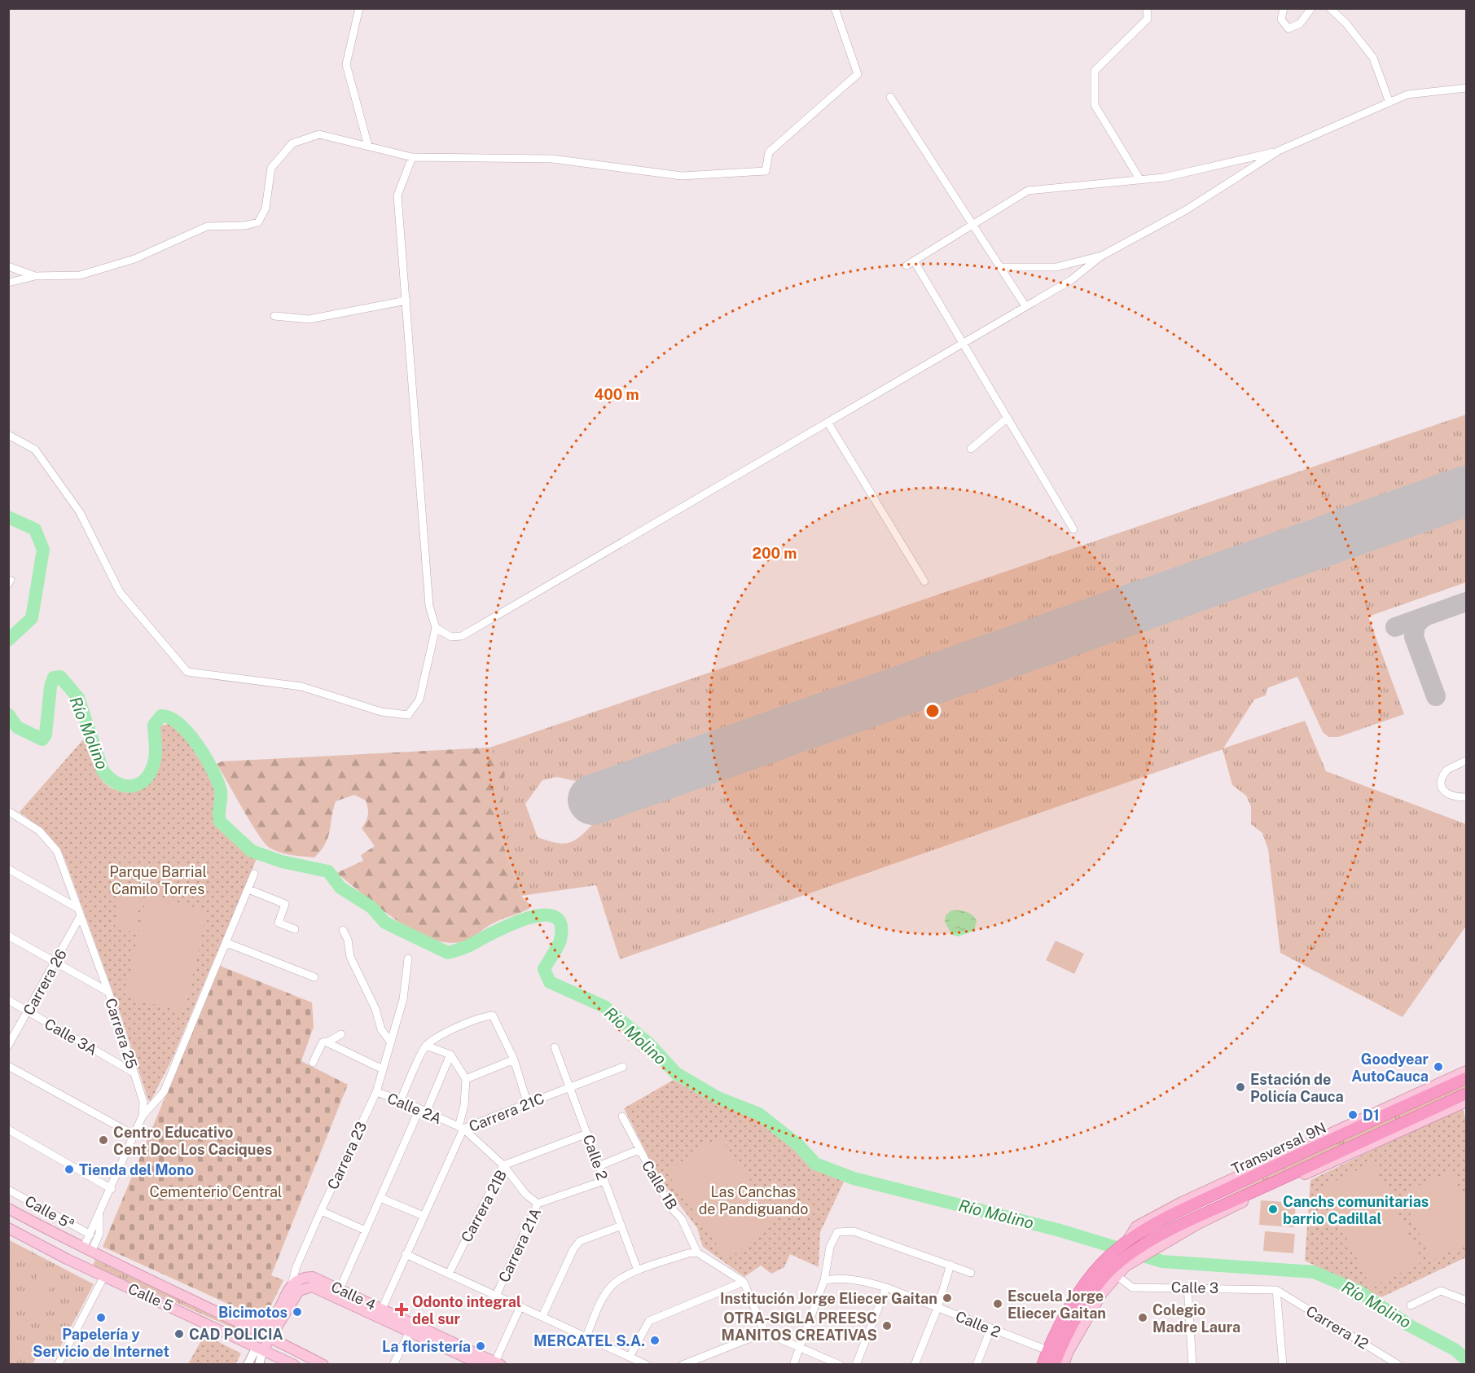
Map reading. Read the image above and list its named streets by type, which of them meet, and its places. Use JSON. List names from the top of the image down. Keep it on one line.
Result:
{"streets":{"main road":["Transversal 9N","Carrera 23","Calle 4","Calle 5"],"street":["Carrera 26","Carrera 25","Calle 3A","Calle 2A","Carrera 21C","Calle 2","Calle 1B","Carrera 21B","Calle 5ª","Carrera 21A","Calle 3","Carrera 12"]},"crossings":[["Carrera 26","Carrera 25"],["Carrera 26","Calle 3A"],["Carrera 25","Calle 3A"],["Calle 2A","Carrera 21C"],["Calle 2A","Carrera 23"],["Calle 2A","Carrera 21B"],["Calle 2A","Carrera 21A"],["Carrera 21C","Calle 2"],["Carrera 21C","Calle 4"],["Transversal 9N","Calle 2"],["Carrera 23","Calle 5"],["Calle 2","Carrera 21B"],["Calle 2","Carrera 21A"],["Calle 3","Carrera 12"],["Calle 4","Calle 5"]],"water":["Río Molino"],"parks":["Parque Barrial Camilo Torres","Cementerio Central","Las Canchas de Pandiguando"],"places":{"other":["Goodyear AutoCauca","Estación de Policía Cauca","D1","Centro Educativo Cent Doc Los Caciques","Tienda del Mono","Canchs comunitarias barrio Cadillal","Institución Jorge Eliecer Gaitan","Escuela Jorge Eliecer Gaitan","Bicimotos","Papelería y Servicio de Internet","Colegio Madre Laura","OTRA-SIGLA PREESC MANITOS CREATIVAS","CAD POLICIA","MERCATEL S.A.","La floristería"],"health":["Odonto integral del sur"]},"rings":["400 m","200 m"]}
